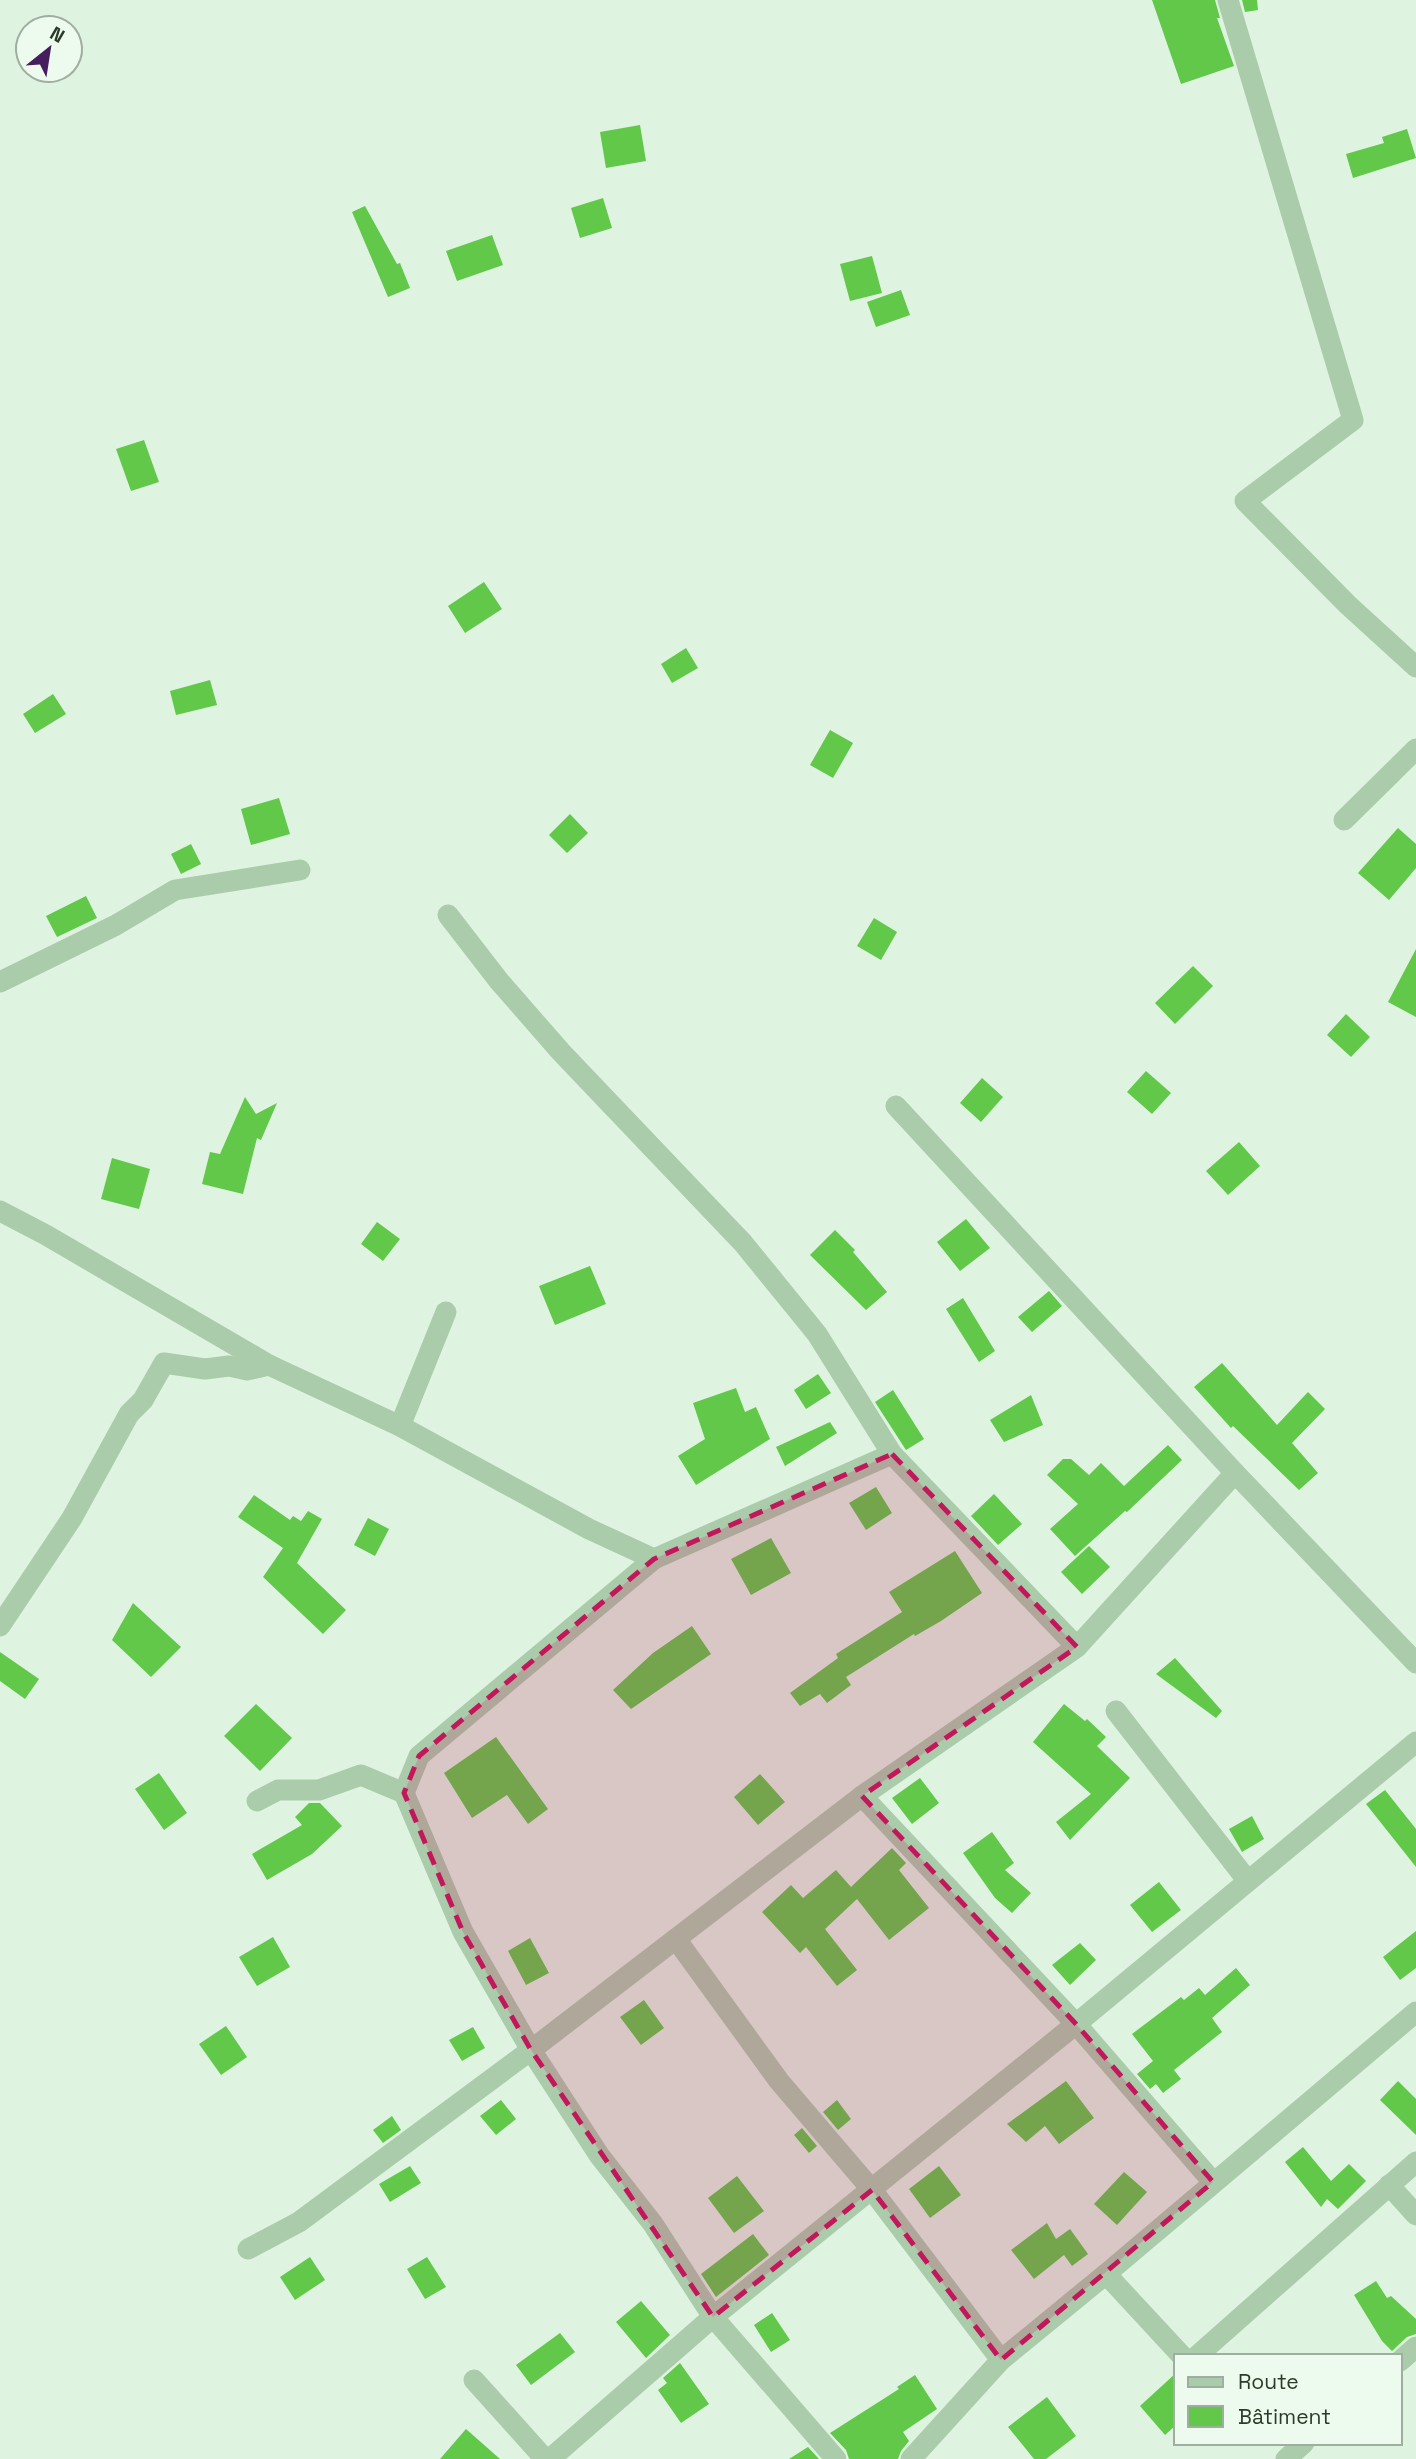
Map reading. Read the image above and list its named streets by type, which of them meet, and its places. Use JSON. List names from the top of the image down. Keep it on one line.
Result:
{"legend":["Route","Bâtiment"],"north":"top right"}
